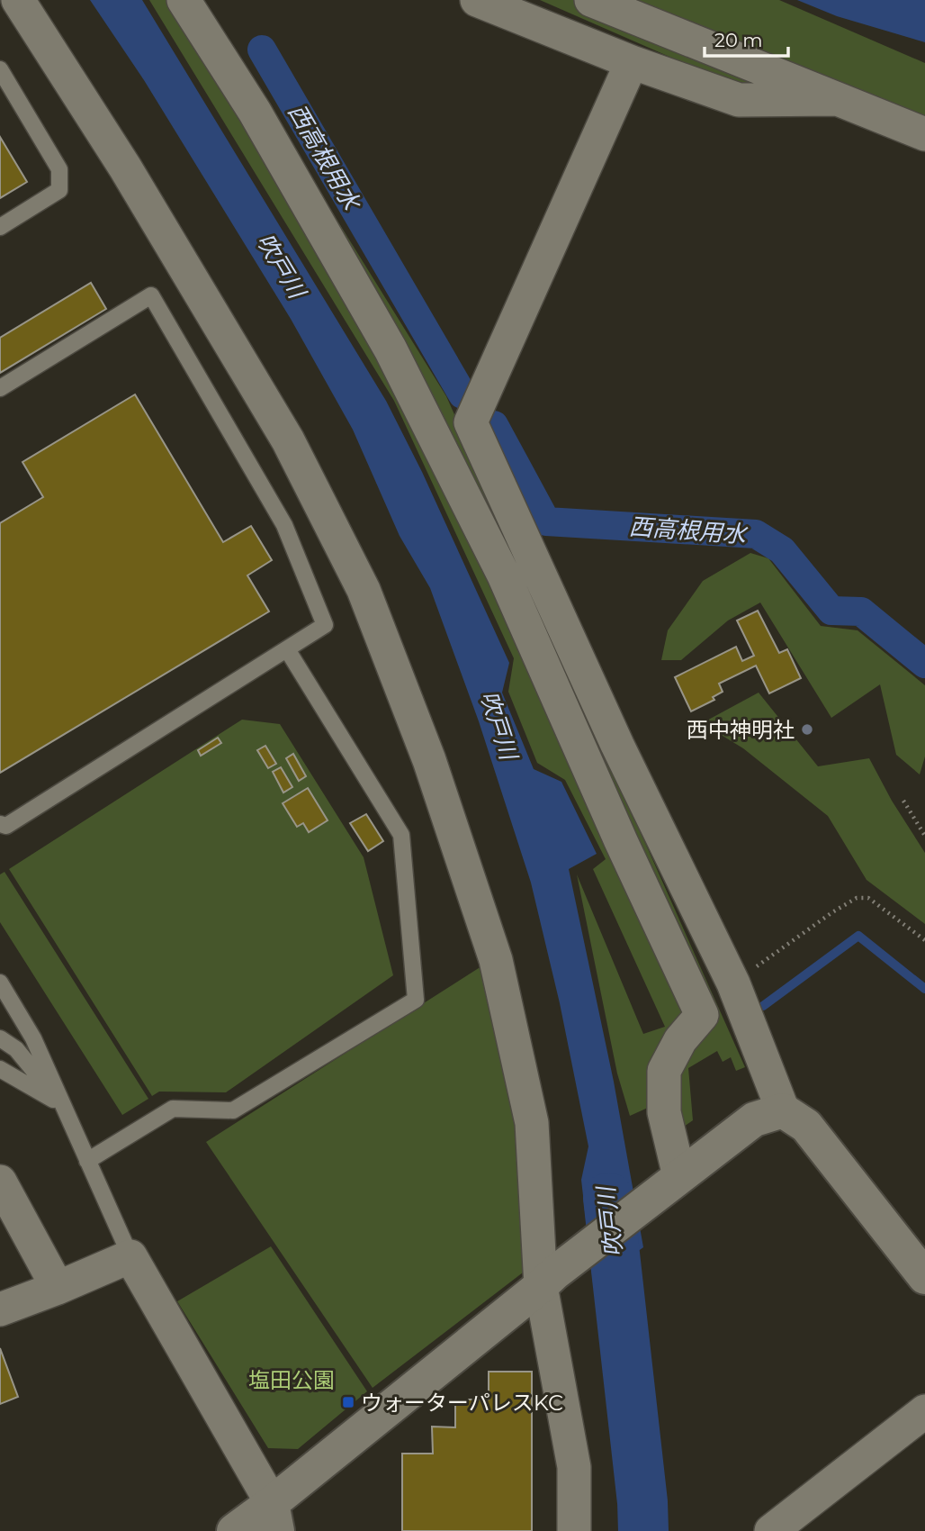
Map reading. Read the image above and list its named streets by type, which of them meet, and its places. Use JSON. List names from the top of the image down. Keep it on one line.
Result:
{"water":["西高根用水","吹戸川"],"parks":["塩田公園"],"places":{"other":["西中神明社"],"transit":["ウォーターパレスKC"]},"scale_bar":"20 m"}
